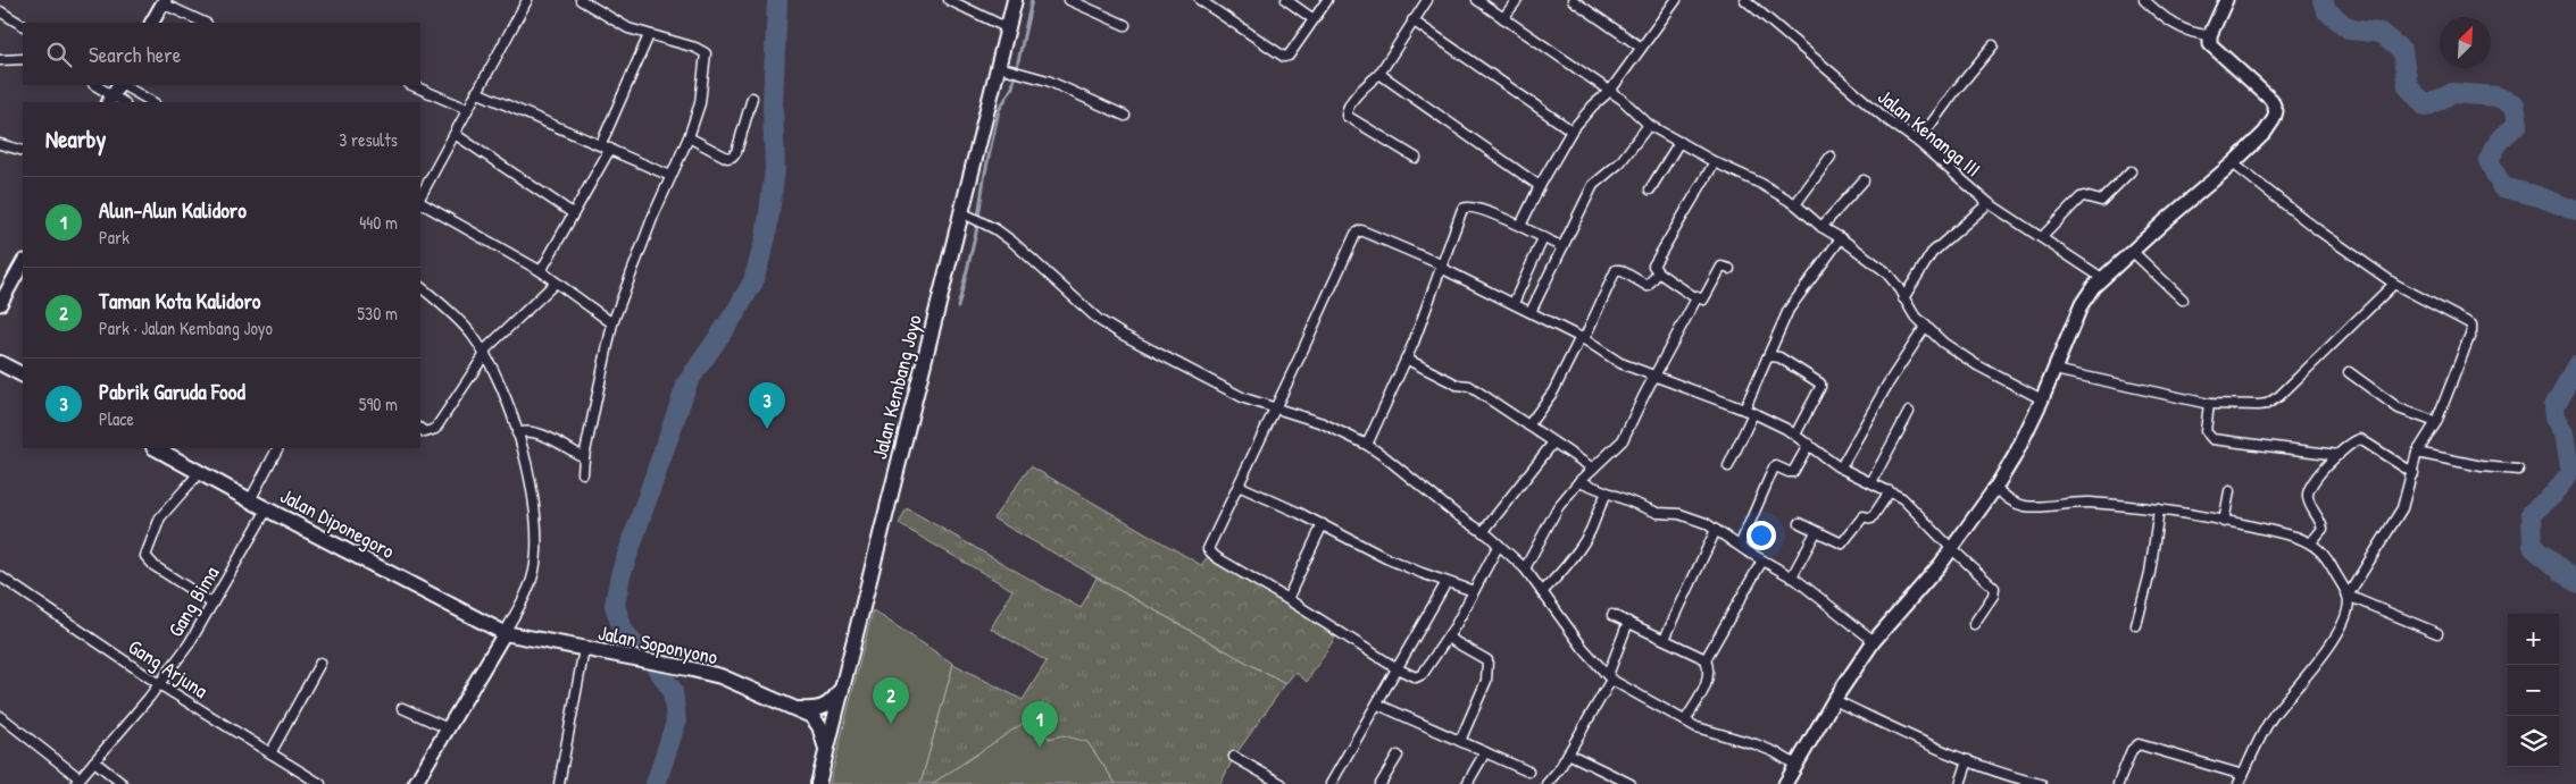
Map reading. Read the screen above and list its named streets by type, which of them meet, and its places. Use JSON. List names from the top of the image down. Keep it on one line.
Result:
{"streets":{"main road":["Jalan Kembang Joyo","Jalan Diponegoro","Jalan Soponyono"],"street":["Jalan Kenanga III","Gang Bima","Gang Arjuna"]},"crossings":[["Jalan Diponegoro","Gang Bima"],["Jalan Diponegoro","Jalan Soponyono"],["Gang Bima","Gang Arjuna"]],"north":"top right","page":{"search":"Search here","heading":["Nearby","3 results"],"list":[{"mark":"1","name":"Alun-Alun Kalidoro","note":"Park","value":"440 m"},{"mark":"2","name":"Taman Kota Kalidoro","note":"Park · Jalan Kembang Joyo","value":"530 m"},{"mark":"3","name":"Pabrik Garuda Food","note":"Place","value":"590 m"}],"pins":["3","2","1"],"map_buttons":["+","−"]}}
